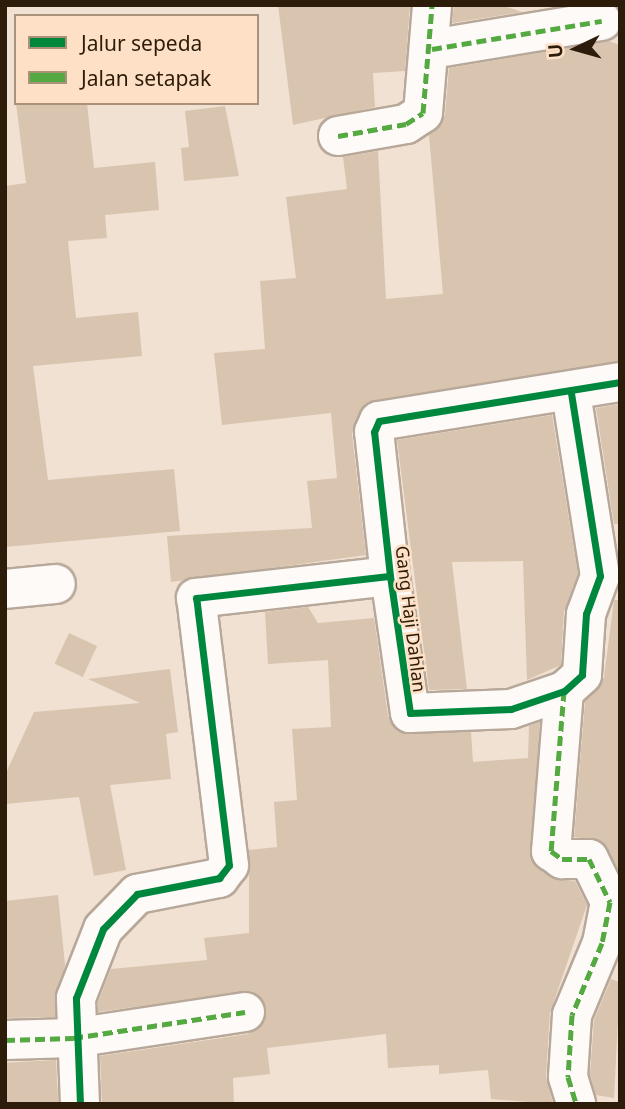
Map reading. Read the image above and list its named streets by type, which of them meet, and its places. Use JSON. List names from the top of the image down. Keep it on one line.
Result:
{"streets":{"street":["Gang Haji Dahlan"]},"legend":["Jalur sepeda","Jalan setapak"],"north":"left"}
